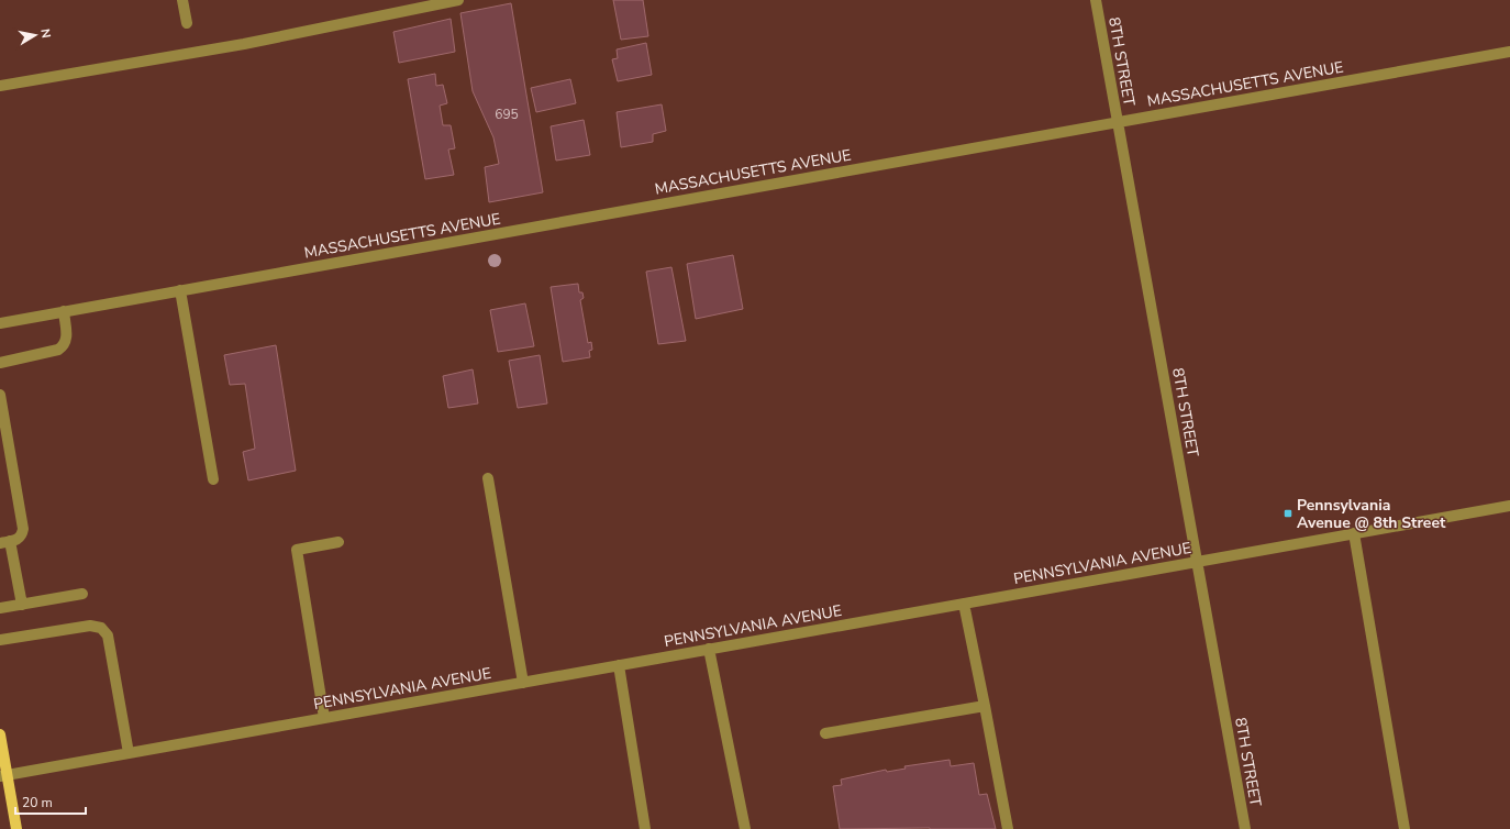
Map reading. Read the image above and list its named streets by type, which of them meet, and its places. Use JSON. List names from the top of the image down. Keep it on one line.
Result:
{"streets":{"street":["8TH STREET","MASSACHUSETTS AVENUE","PENNSYLVANIA AVENUE"]},"crossings":[["8TH STREET","MASSACHUSETTS AVENUE"],["8TH STREET","PENNSYLVANIA AVENUE"]],"places":{"transit":["Pennsylvania Avenue @ 8th Street"]},"house_numbers":["695"],"scale_bar":"20 m","north":"right"}
